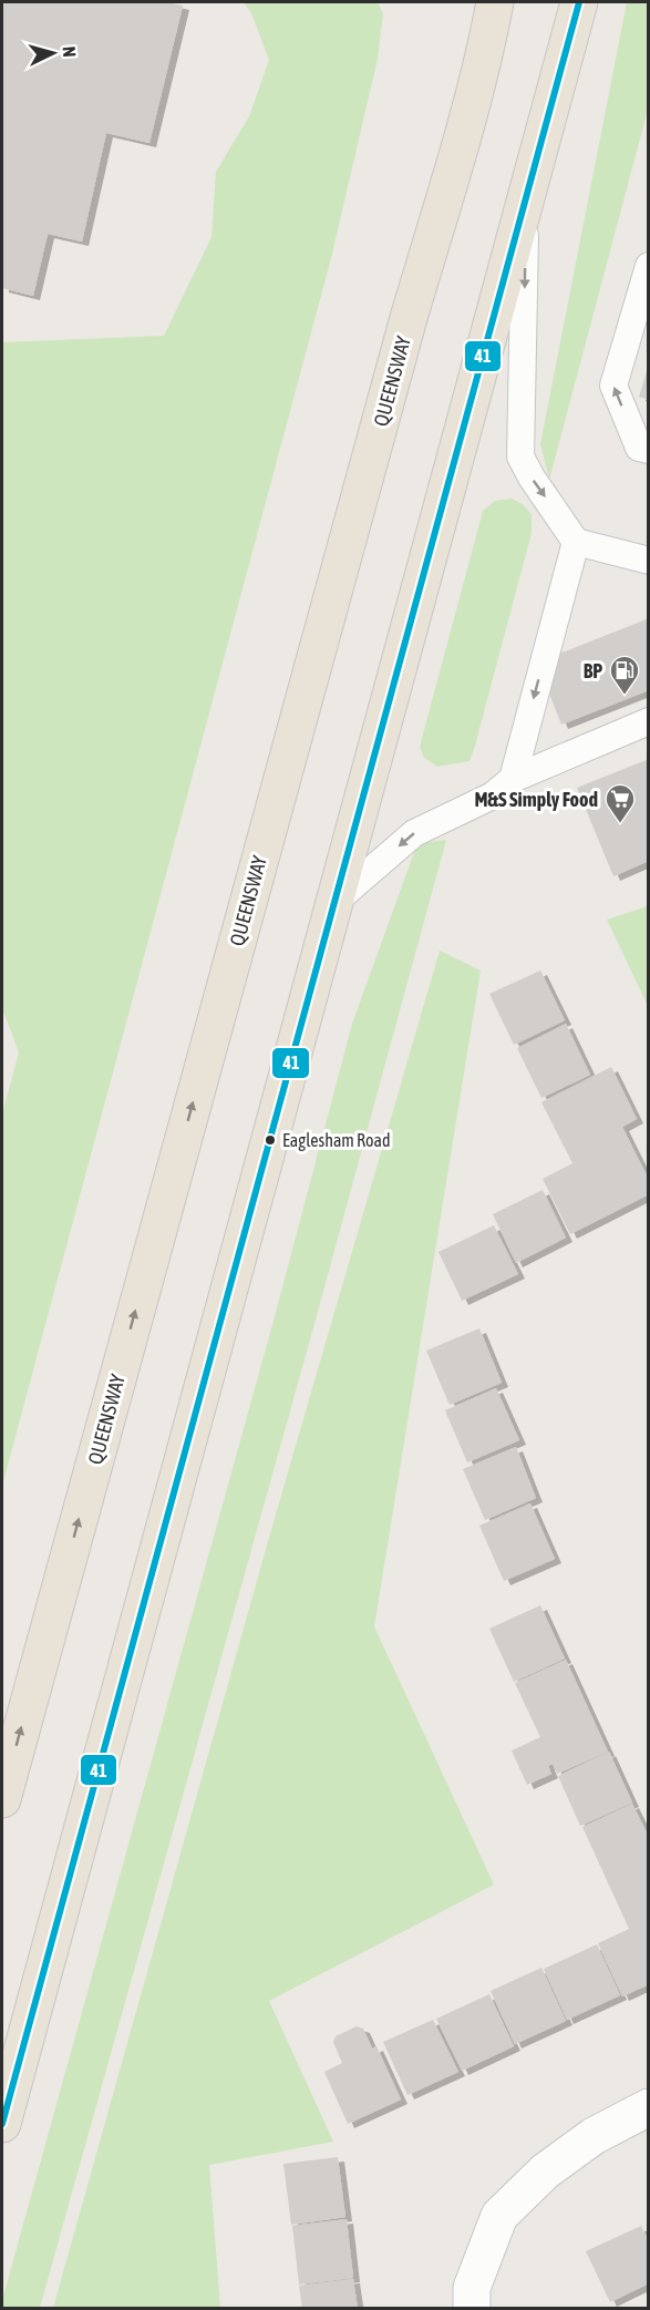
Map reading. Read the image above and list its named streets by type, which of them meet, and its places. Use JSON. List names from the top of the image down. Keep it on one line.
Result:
{"streets":{"highway":["QUEENSWAY"]},"places":{"fuel station":["BP"],"supermarket":["M&S Simply Food"],"other":["Eaglesham Road"]},"lines":["transit line 41"],"north":"right"}
